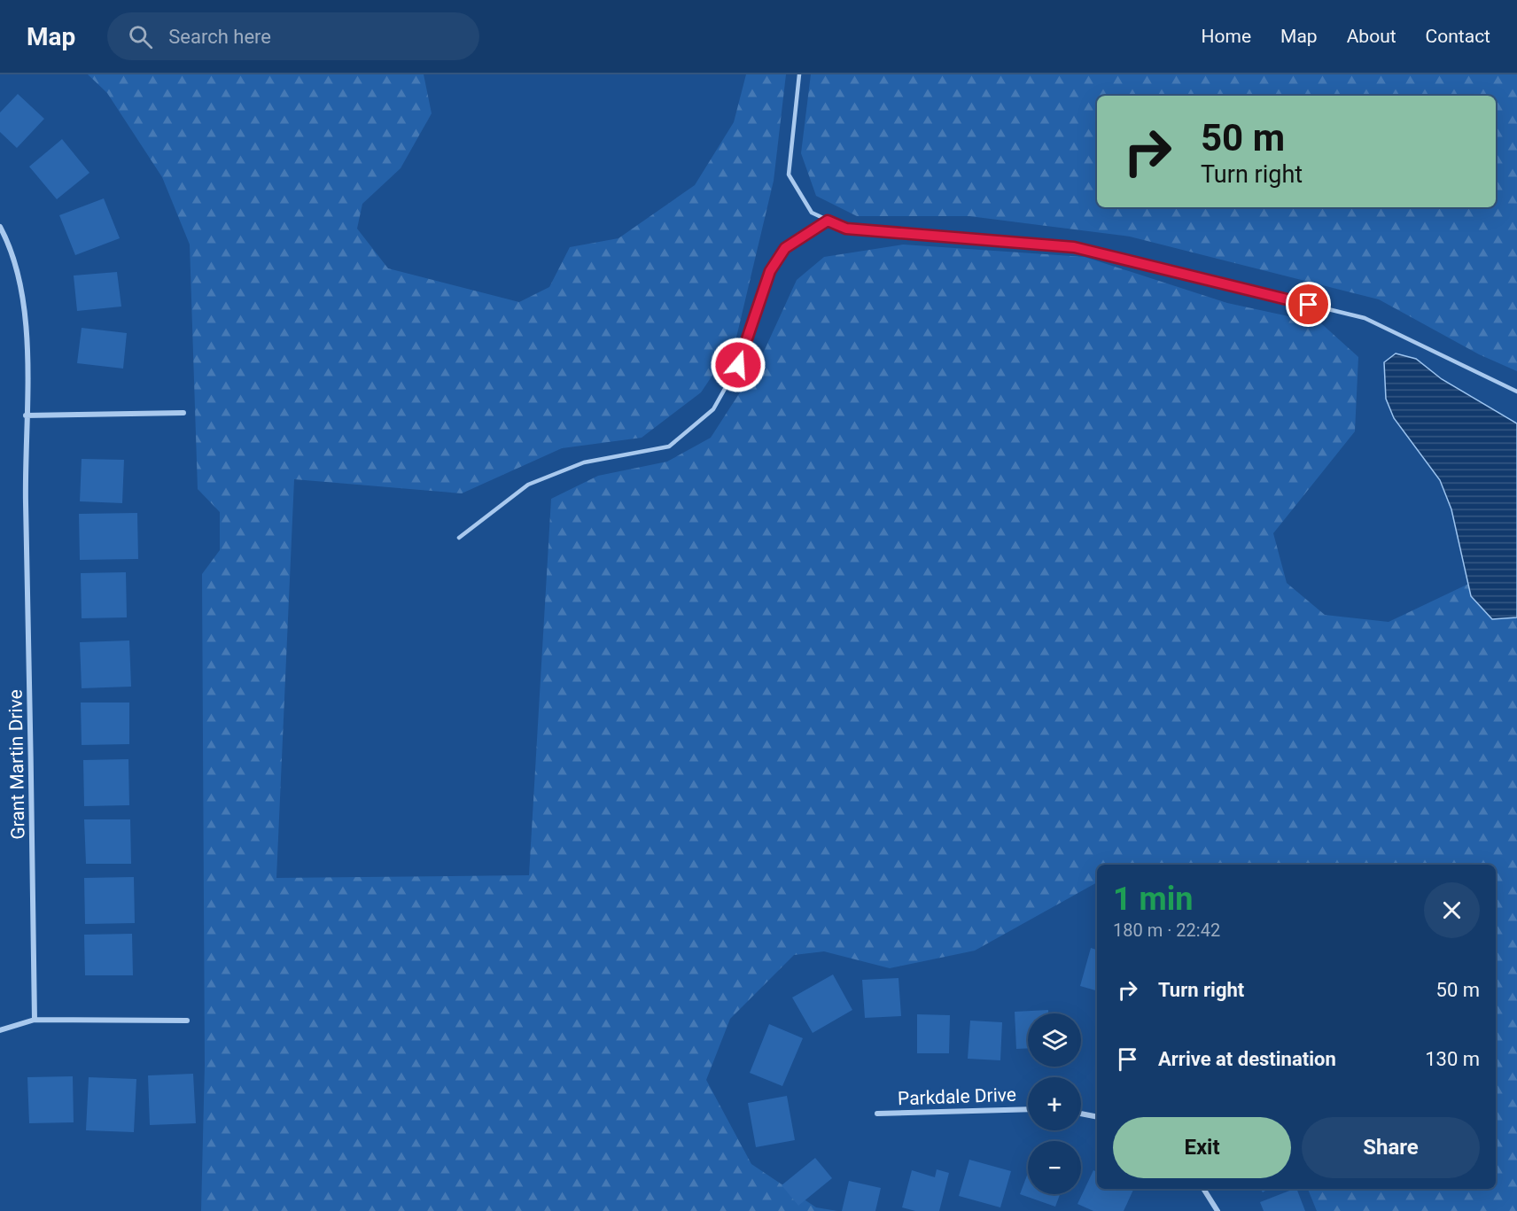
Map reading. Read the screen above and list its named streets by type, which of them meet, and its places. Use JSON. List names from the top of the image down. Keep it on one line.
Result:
{"streets":{"street":["Grant Martin Drive","Parkdale Drive"]},"page":{"header":"Map","search":"Search here","nav":["Home","Map","About","Contact"],"turn":["50 m","Turn right"],"heading":["1 min","180 m · 22:42"],"list":[{"name":"Turn right","value":"50 m"},{"name":"Arrive at destination","value":"130 m"}],"map_buttons":["+","−"],"buttons":["Exit","Share"]}}
